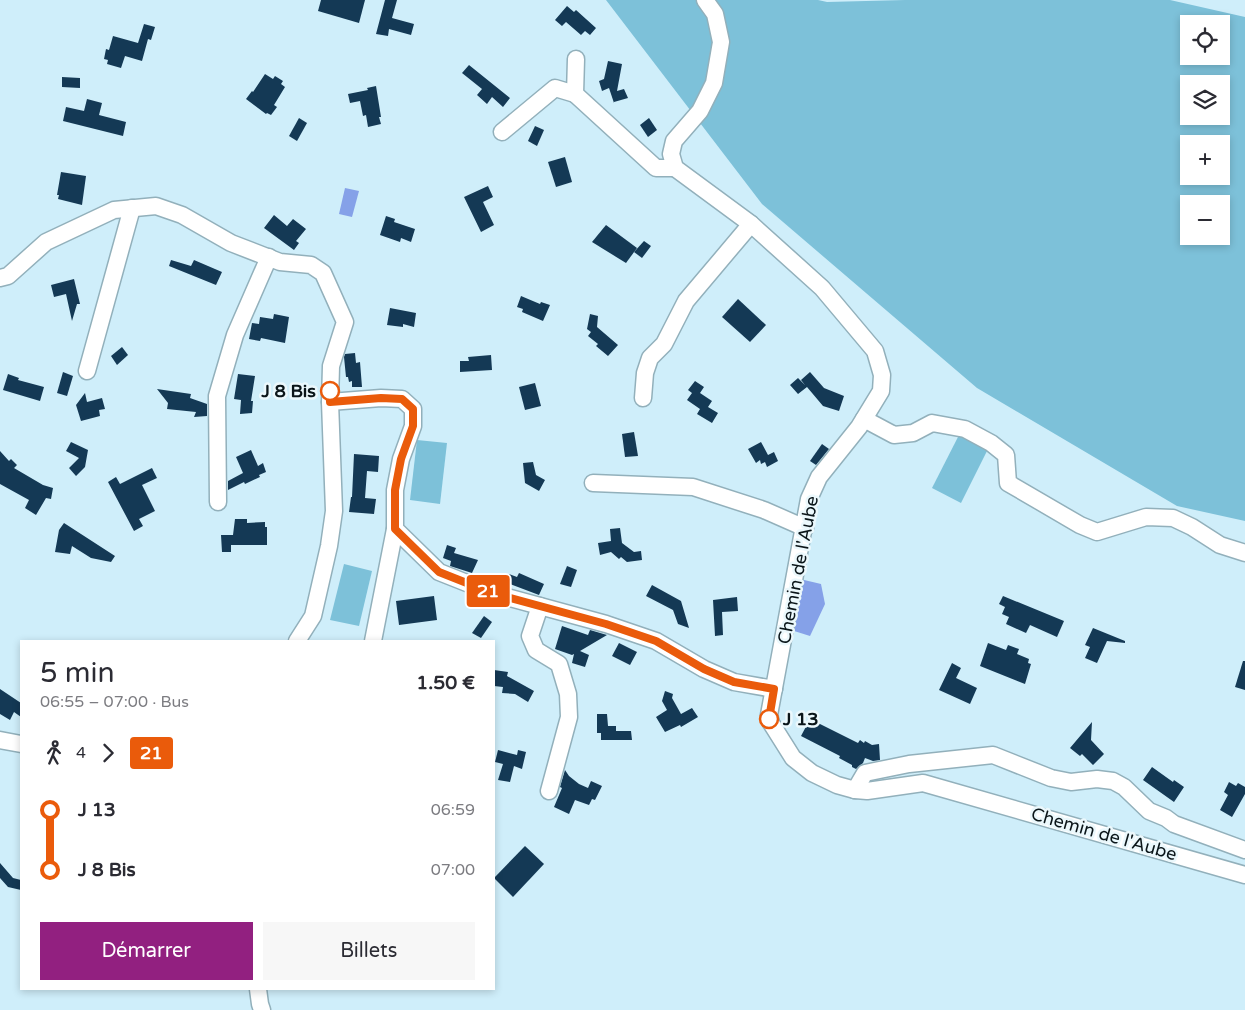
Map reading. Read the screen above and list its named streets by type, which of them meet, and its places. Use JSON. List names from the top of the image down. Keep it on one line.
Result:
{"streets":{"street":["Chemin de l'Aube"]},"places":["J 8 Bis","J 13"],"lines":["bus line 21"],"page":{"on_map":"21","map_buttons":["+","−"],"heading":["5 min","06:55 – 07:00 · Bus","1.50 €"],"legs":["4","21"],"list":[{"name":"J 13","value":"06:59"},{"name":"J 8 Bis","value":"07:00"}],"buttons":["Démarrer","Billets"]}}
